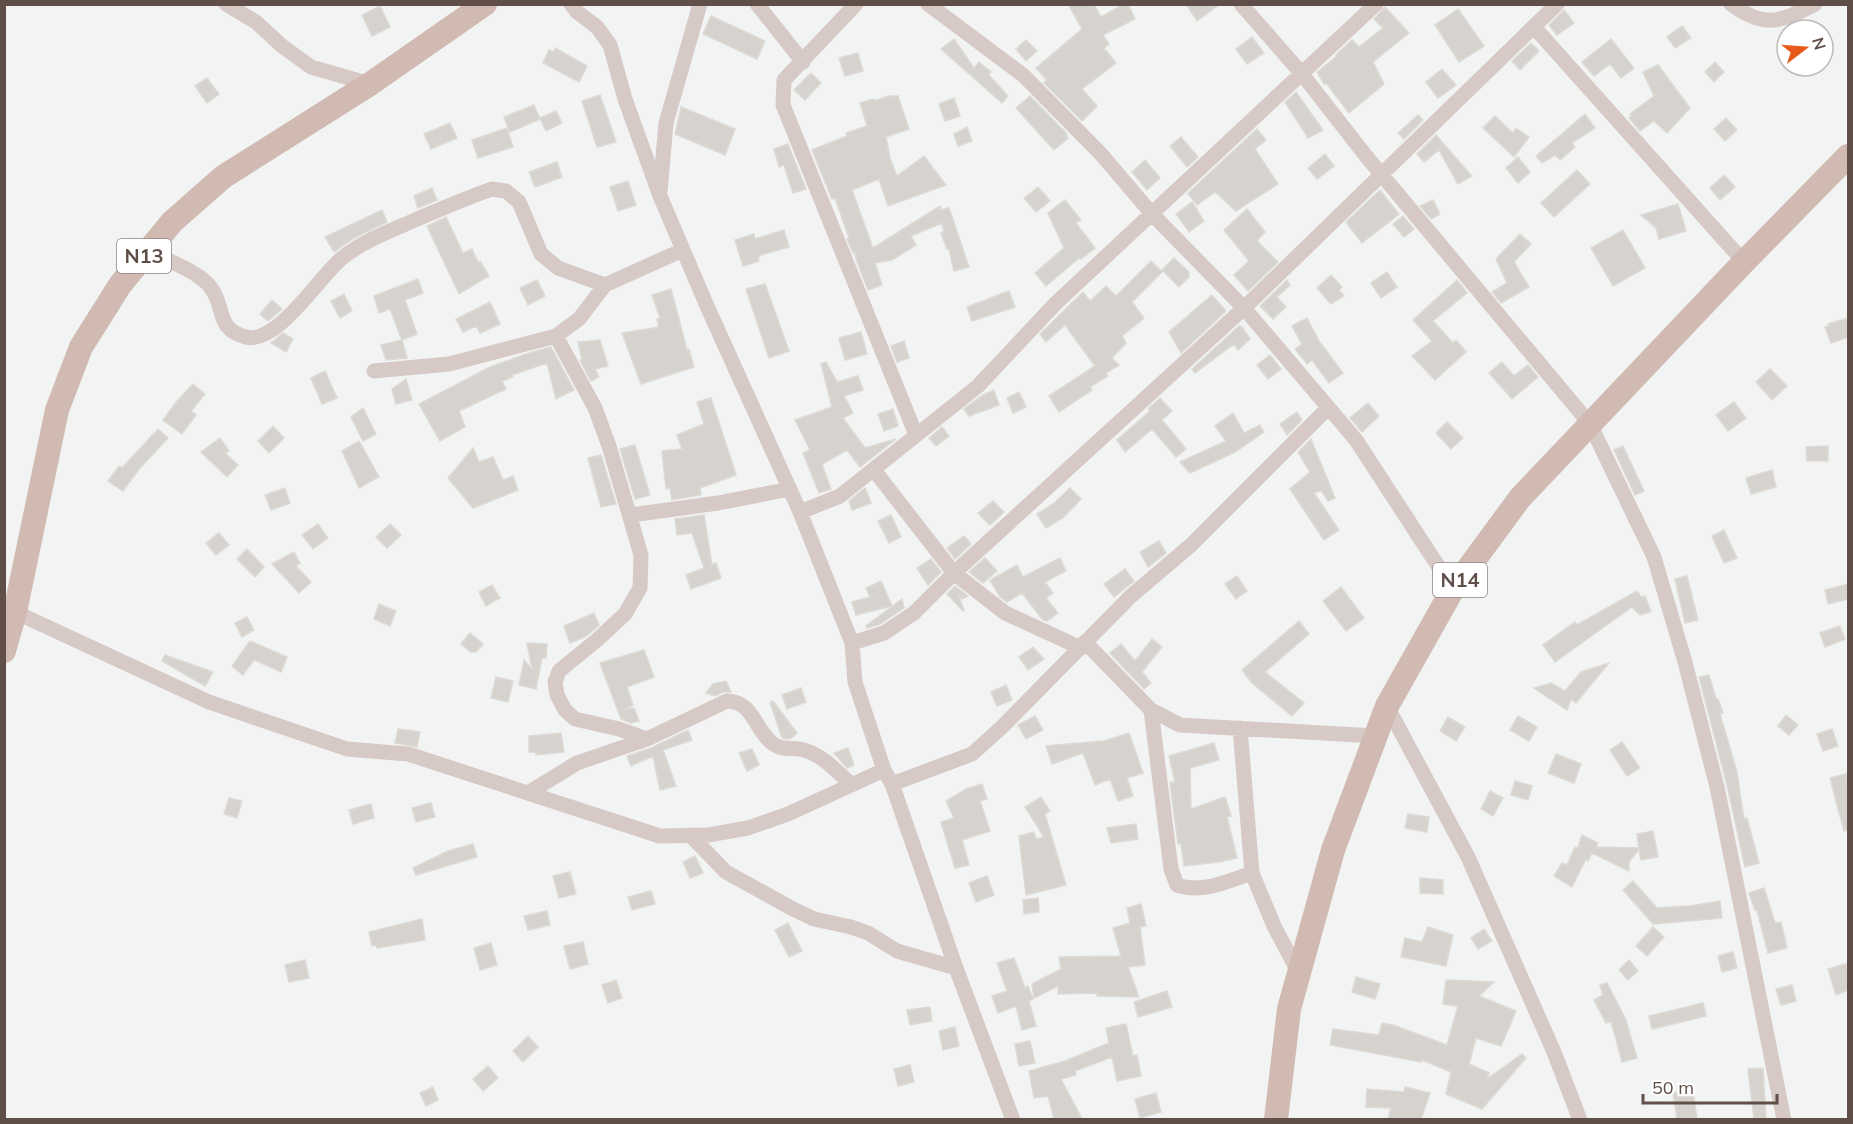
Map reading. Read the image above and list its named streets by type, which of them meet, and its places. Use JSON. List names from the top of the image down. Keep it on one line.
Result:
{"streets":{"main road":["N13","N14"]},"scale_bar":"50 m","north":"right"}
